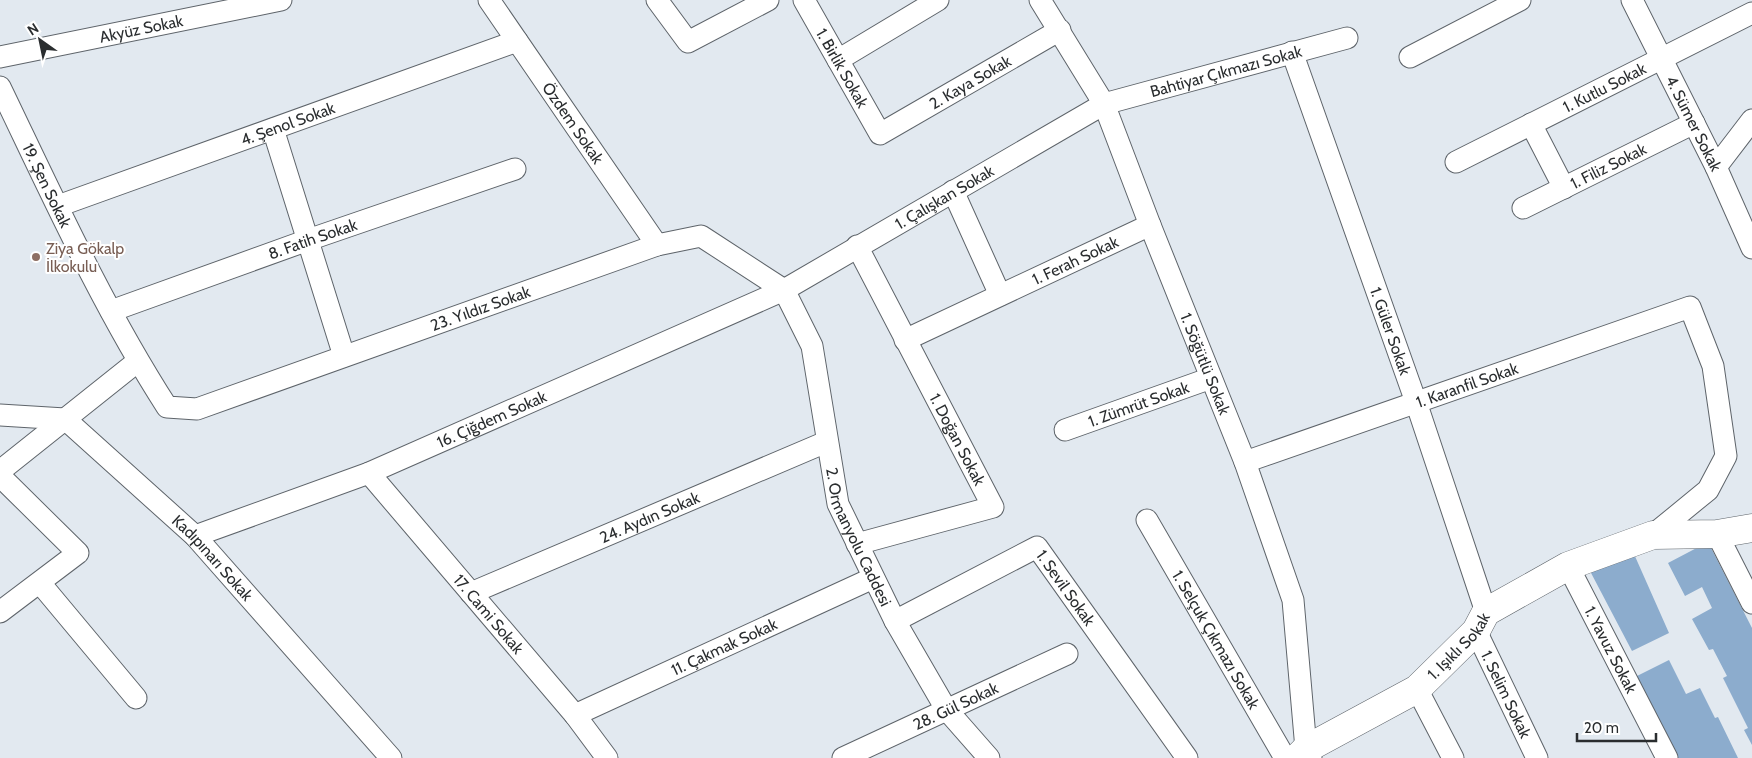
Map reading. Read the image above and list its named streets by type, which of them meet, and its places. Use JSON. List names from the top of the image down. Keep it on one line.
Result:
{"streets":{"street":["Akyüz Sokak","1. Birlik Sokak","Bahtiyar Çıkmazı Sokak","2. Kaya Sokak","1. Kutlu Sokak","Özdem Sokak","4. Sümer Sokak","4. Şenol Sokak","1. Filiz Sokak","19. Şen Sokak","1. Çalışkan Sokak","8. Fatih Sokak","1. Ferah Sokak","23. Yıldız Sokak","1. Güler Sokak","1. Söğütlü Sokak","1. Karanfil Sokak","1. Zümrüt Sokak","16. Çiğdem Sokak","1. Doğan Sokak","24. Aydın Sokak","2. Ormanyolu Caddesi","Kadıpınarı Sokak","1. Sevil Sokak","17. Cami Sokak","1. Selçuk Çıkmazı Sokak","11. Çakmak Sokak","1. Işıklı Sokak","1. Yavuz Sokak","1. Selim Sokak","28. Gül Sokak"]},"crossings":[["1. Birlik Sokak","2. Kaya Sokak"],["Bahtiyar Çıkmazı Sokak","1. Çalışkan Sokak"],["Bahtiyar Çıkmazı Sokak","1. Güler Sokak"],["Bahtiyar Çıkmazı Sokak","1. Söğütlü Sokak"],["2. Kaya Sokak","1. Söğütlü Sokak"],["1. Kutlu Sokak","4. Sümer Sokak"],["Özdem Sokak","4. Şenol Sokak"],["Özdem Sokak","23. Yıldız Sokak"],["4. Sümer Sokak","1. Filiz Sokak"],["4. Şenol Sokak","19. Şen Sokak"],["19. Şen Sokak","8. Fatih Sokak"],["19. Şen Sokak","23. Yıldız Sokak"],["1. Çalışkan Sokak","23. Yıldız Sokak"],["1. Çalışkan Sokak","1. Söğütlü Sokak"],["1. Çalışkan Sokak","16. Çiğdem Sokak"],["1. Çalışkan Sokak","1. Doğan Sokak"],["1. Çalışkan Sokak","2. Ormanyolu Caddesi"],["1. Ferah Sokak","1. Söğütlü Sokak"],["1. Ferah Sokak","1. Doğan Sokak"],["23. Yıldız Sokak","16. Çiğdem Sokak"],["23. Yıldız Sokak","2. Ormanyolu Caddesi"],["1. Güler Sokak","1. Karanfil Sokak"],["1. Güler Sokak","1. Işıklı Sokak"],["1. Güler Sokak","1. Selim Sokak"],["1. Söğütlü Sokak","1. Karanfil Sokak"],["1. Söğütlü Sokak","1. Zümrüt Sokak"],["1. Söğütlü Sokak","1. Selçuk Çıkmazı Sokak"],["1. Söğütlü Sokak","1. Işıklı Sokak"],["1. Karanfil Sokak","1. Işıklı Sokak"],["16. Çiğdem Sokak","2. Ormanyolu Caddesi"],["16. Çiğdem Sokak","Kadıpınarı Sokak"],["16. Çiğdem Sokak","17. Cami Sokak"],["1. Doğan Sokak","2. Ormanyolu Caddesi"],["24. Aydın Sokak","2. Ormanyolu Caddesi"],["24. Aydın Sokak","17. Cami Sokak"],["2. Ormanyolu Caddesi","1. Sevil Sokak"],["2. Ormanyolu Caddesi","11. Çakmak Sokak"],["2. Ormanyolu Caddesi","28. Gül Sokak"],["17. Cami Sokak","11. Çakmak Sokak"],["1. Selçuk Çıkmazı Sokak","1. Işıklı Sokak"],["1. Işıklı Sokak","1. Yavuz Sokak"],["1. Işıklı Sokak","1. Selim Sokak"]],"places":["Ziya Gökalp İlkokulu"],"scale_bar":"20 m","north":"top left"}
